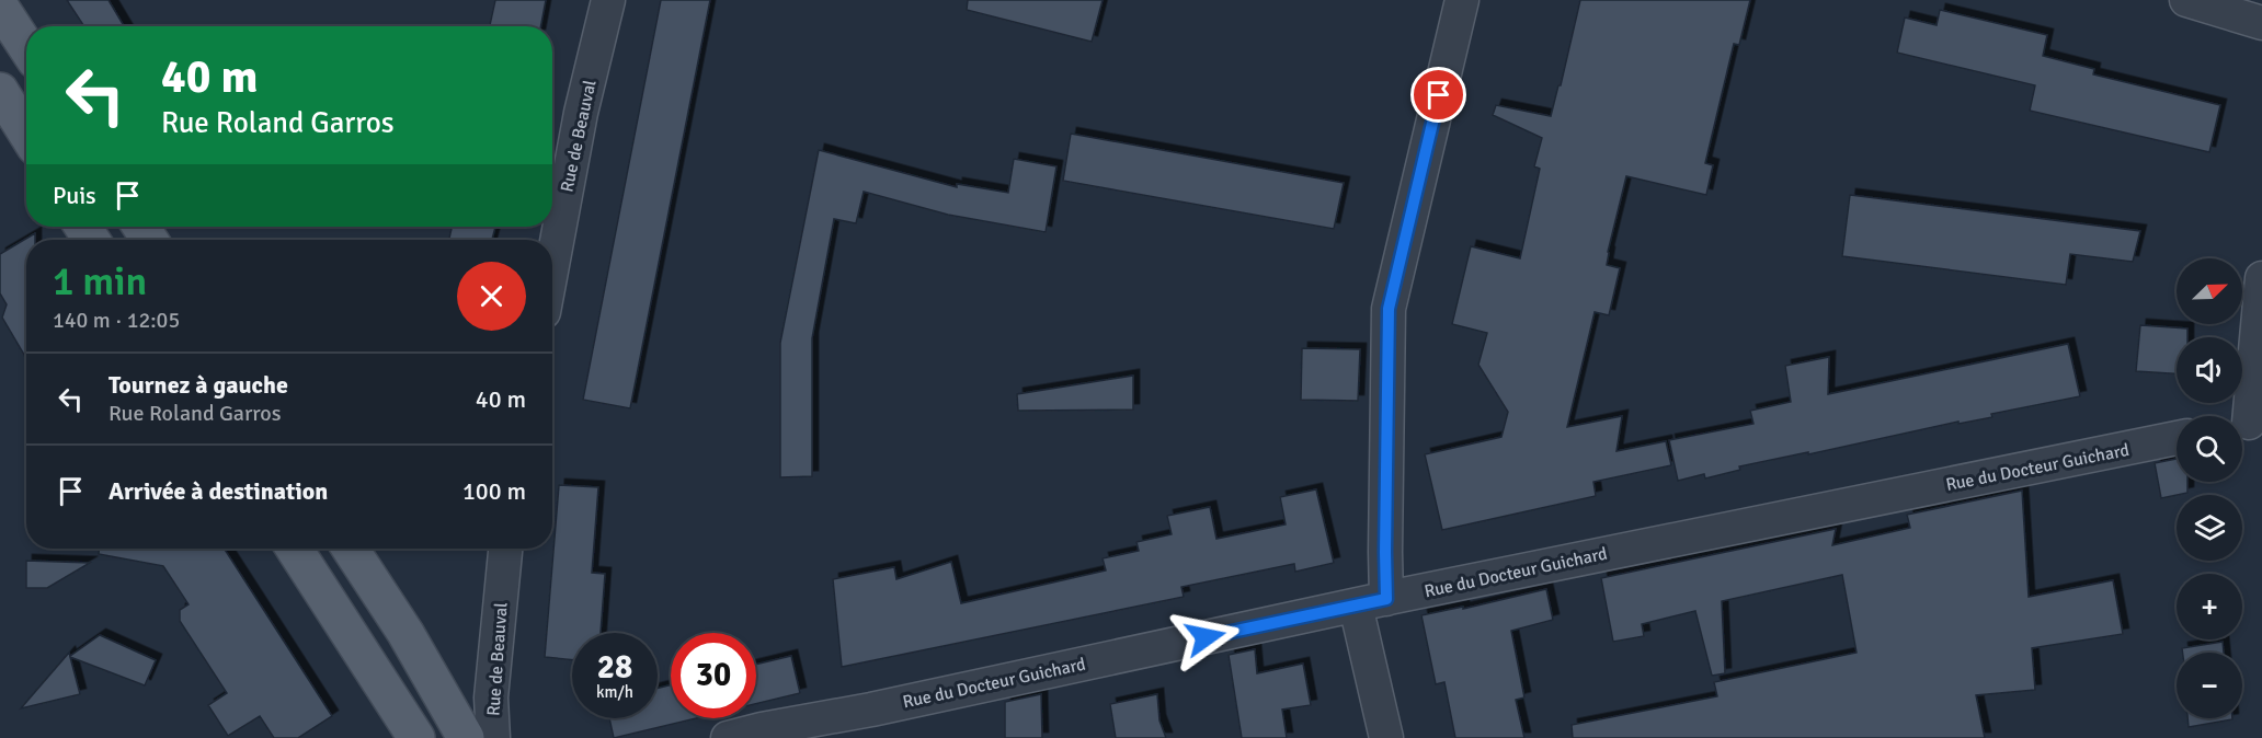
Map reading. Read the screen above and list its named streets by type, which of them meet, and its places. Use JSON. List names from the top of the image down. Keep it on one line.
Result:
{"streets":{"street":["Rue de Beauval","Rue du Docteur Guichard"]},"north":"top right","page":{"turn":["40 m","Rue Roland Garros"],"then":"Puis","heading":["1 min","140 m · 12:05"],"map_buttons":["+","−"],"list":[{"name":"Tournez à gauche","note":"Rue Roland Garros","value":"40 m"},{"name":"Arrivée à destination","value":"100 m"}],"speed":"28 km/h","limit":"30"}}
